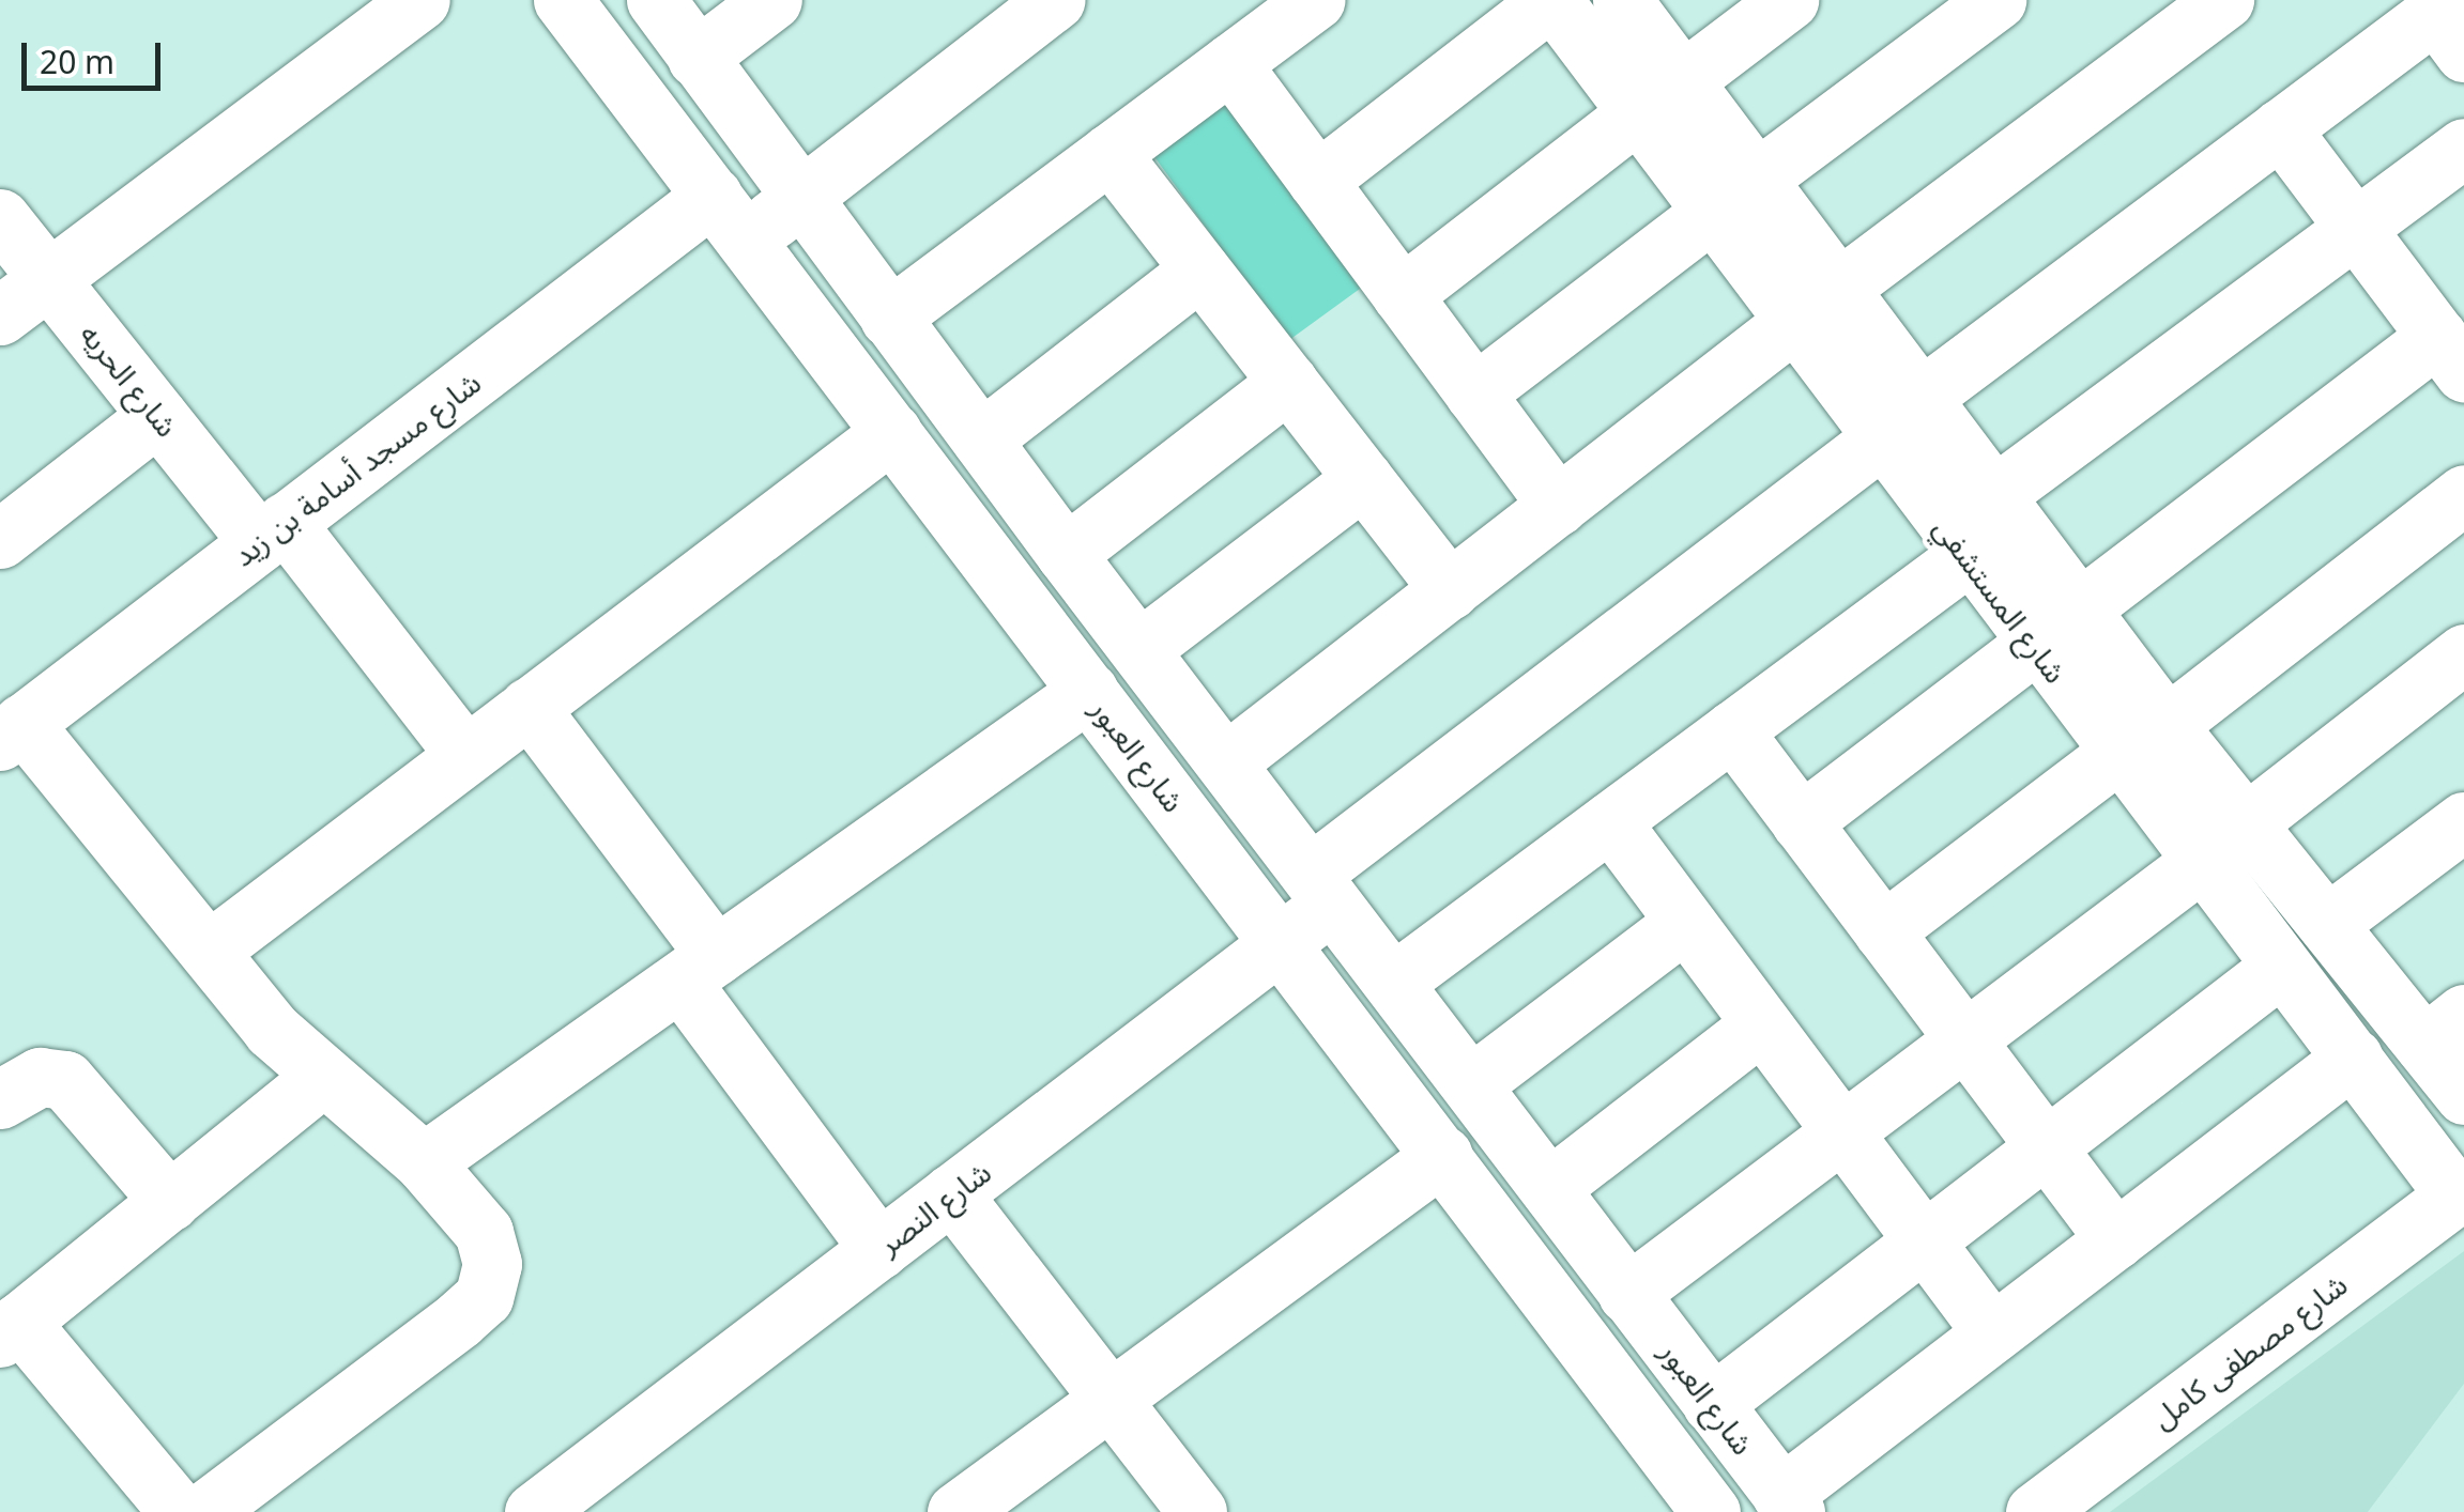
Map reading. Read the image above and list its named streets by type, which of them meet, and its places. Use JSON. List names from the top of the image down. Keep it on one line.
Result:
{"streets":{"street":["شارع الحريه","شارع مسجد أسامة بن زيد","شارع المستشفي","شارع العبور","شارع النصر","شارع مصطفى كامل"]},"crossings":[["شارع الحريه","شارع مسجد أسامة بن زيد"],["شارع مسجد أسامة بن زيد","شارع العبور"],["شارع المستشفي","شارع النصر"],["شارع المستشفي","شارع مصطفى كامل"],["شارع العبور","شارع النصر"]],"scale_bar":"20 m"}
